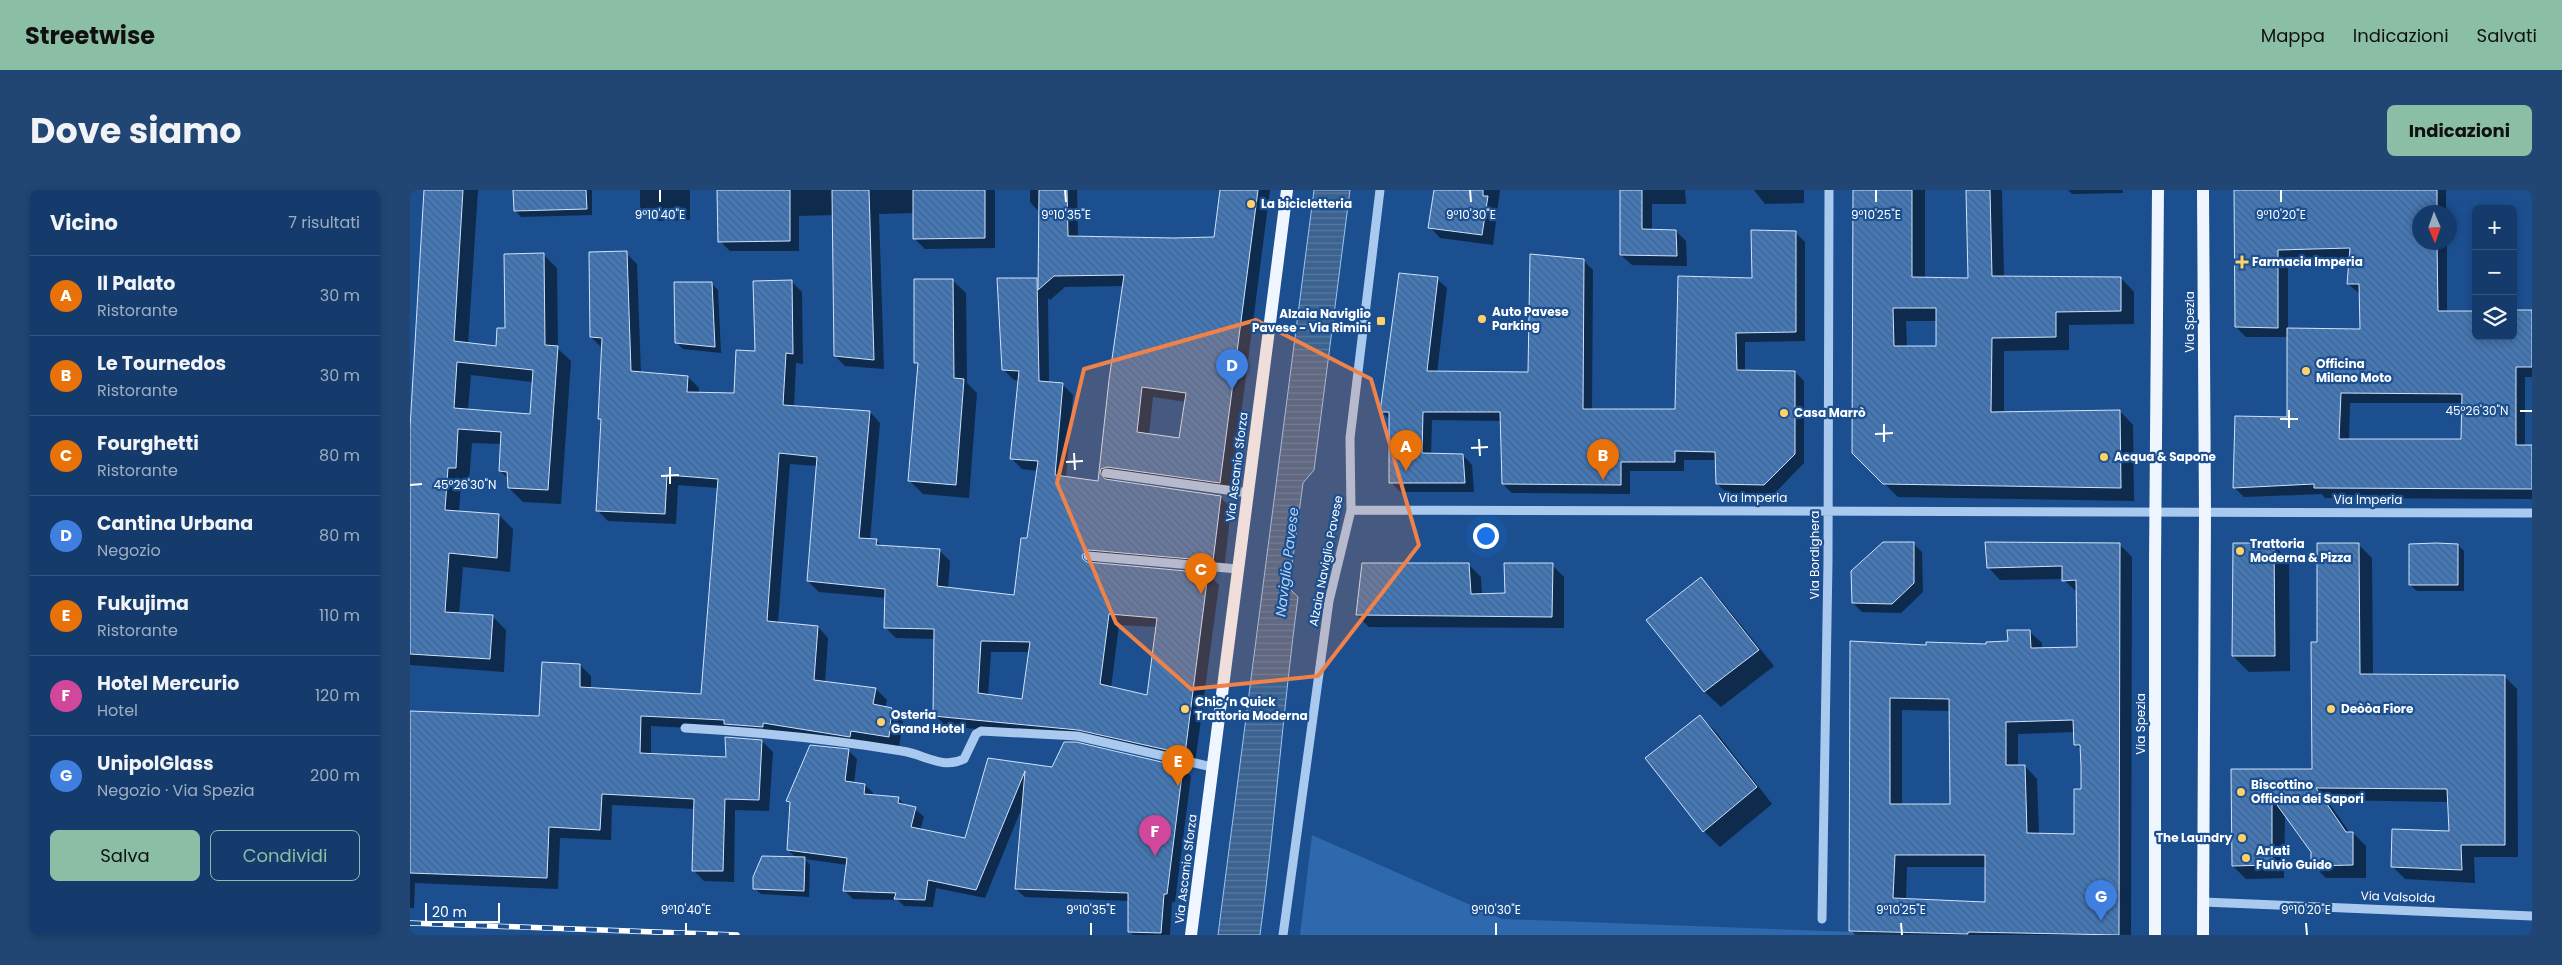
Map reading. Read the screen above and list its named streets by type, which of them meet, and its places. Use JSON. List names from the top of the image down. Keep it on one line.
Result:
{"streets":{"main road":["Via Spezia","Via Ascanio Sforza"],"street":["Via Imperia","Via Bordighera","Alzaia Naviglio Pavese","Via Valsolda"]},"crossings":[["Via Spezia","Via Imperia"],["Via Spezia","Via Valsolda"],["Via Imperia","Via Bordighera"],["Via Imperia","Alzaia Naviglio Pavese"]],"water":["Naviglio Pavese"],"places":{"other":["La bicicletteria","Auto Pavese Parking","Officina Milano Moto","Casa Marrò","Acqua & Sapone","Trattoria Moderna & Pizza","Chic ‘n Quick Trattoria Moderna","Deòòa Fiore","Osteria Grand Hotel","Biscottino Officina dei Sapori","The Laundry","Arlati Fulvio Guido"],"health":["Farmacia Imperia"],"transit":["Alzaia Naviglio Pavese - Via Rimini"]},"scale_bar":"20 m","north":"bottom","page":{"header":"Streetwise","nav":["Mappa","Indicazioni","Salvati"],"title":"Dove siamo","buttons":["Indicazioni",["Salva","Condividi"]],"heading":["Vicino","7 risultati"],"map_buttons":["+","−"],"list":[{"mark":"A","name":"Il Palato","note":"Ristorante","value":"30 m"},{"mark":"B","name":"Le Tournedos","note":"Ristorante","value":"30 m"},{"mark":"C","name":"Fourghetti","note":"Ristorante","value":"80 m"},{"mark":"D","name":"Cantina Urbana","note":"Negozio","value":"80 m"},{"mark":"E","name":"Fukujima","note":"Ristorante","value":"110 m"},{"mark":"F","name":"Hotel Mercurio","note":"Hotel","value":"120 m"},{"mark":"G","name":"UnipolGlass","note":"Negozio · Via Spezia","value":"200 m"}],"pins":["D","A","B","C","E","F","G"],"scale":"20 m"},"coordinates":["9°10'40\"E","9°10'35\"E","9°10'30\"E","9°10'25\"E","9°10'20\"E","45°26'30\"N"]}
